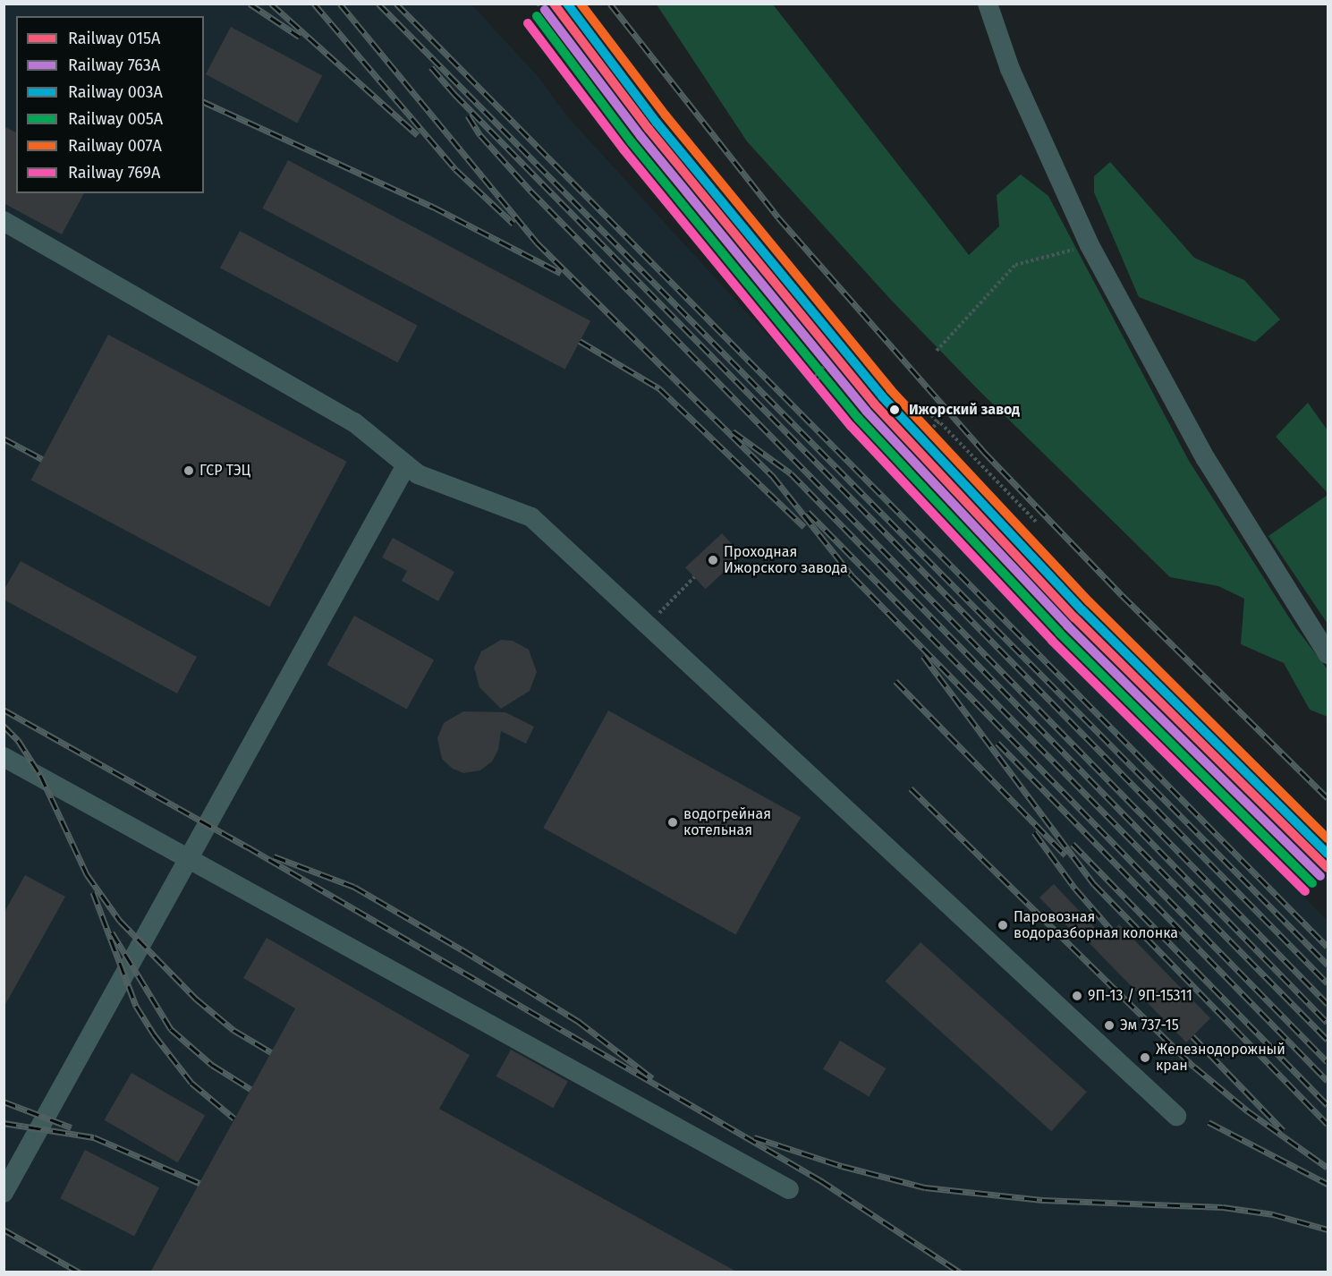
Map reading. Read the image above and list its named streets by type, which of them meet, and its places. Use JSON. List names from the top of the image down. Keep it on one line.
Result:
{"places":["Ижорский завод","ГСР ТЭЦ","Проходная Ижорского завода","водогрейная котельная","Паровозная водоразборная колонка","9П-13 / 9П-15311","Эм 737-15","Железнодорожный кран"],"lines":["rail line 015А","rail line 003А","rail line 007А","rail line 763А","rail line 005А","rail line 769А"],"legend":["Railway 015А","Railway 763А","Railway 003А","Railway 005А","Railway 007А","Railway 769А"]}
